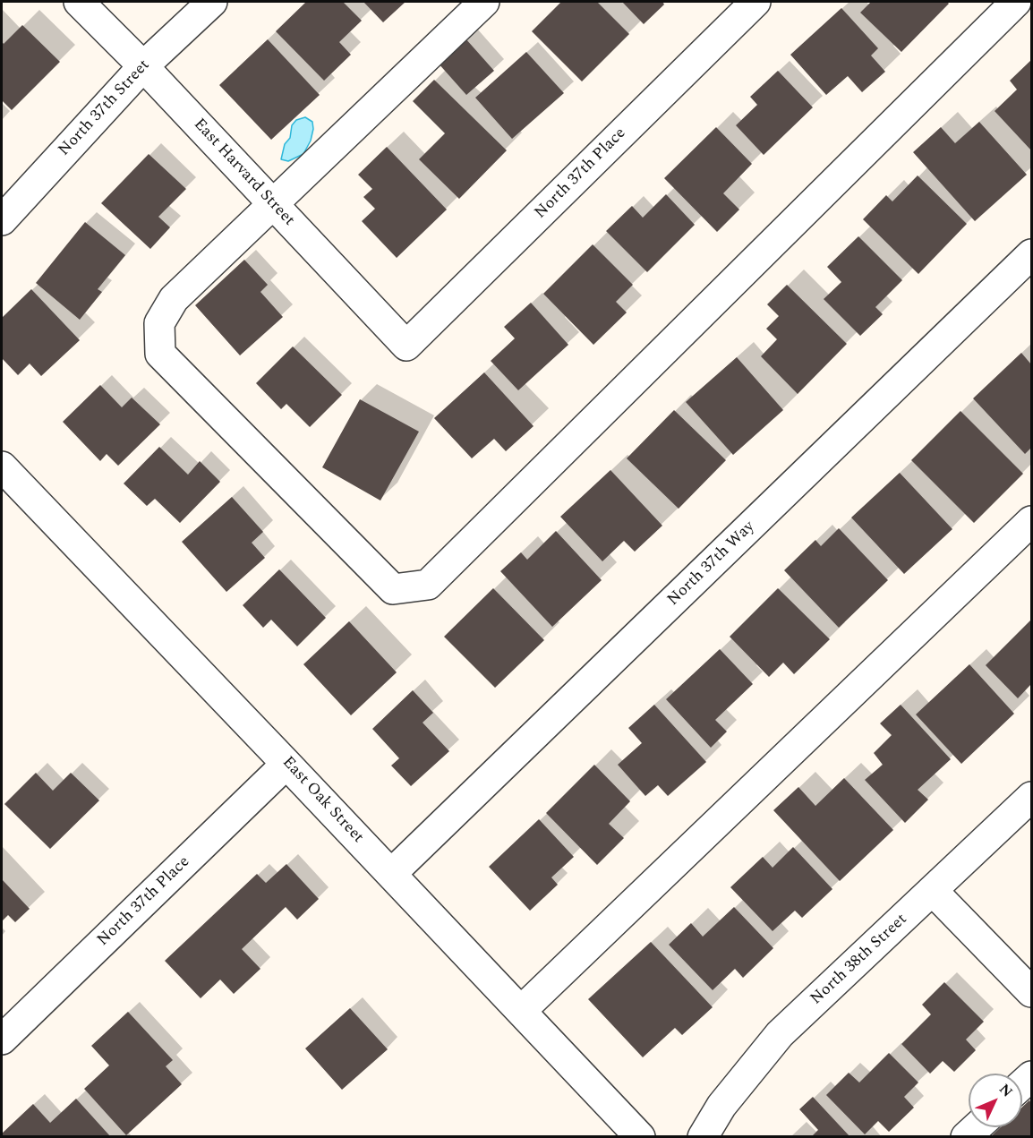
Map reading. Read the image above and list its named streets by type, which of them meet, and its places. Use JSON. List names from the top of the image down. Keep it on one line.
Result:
{"streets":{"street":["North 37th Street","East Harvard Street","North 37th Place","North 37th Way","East Oak Street","North 38th Street"]},"crossings":[["North 37th Street","East Harvard Street"],["East Harvard Street","North 37th Place"],["North 37th Place","East Oak Street"],["North 37th Way","East Oak Street"]],"north":"top right"}
